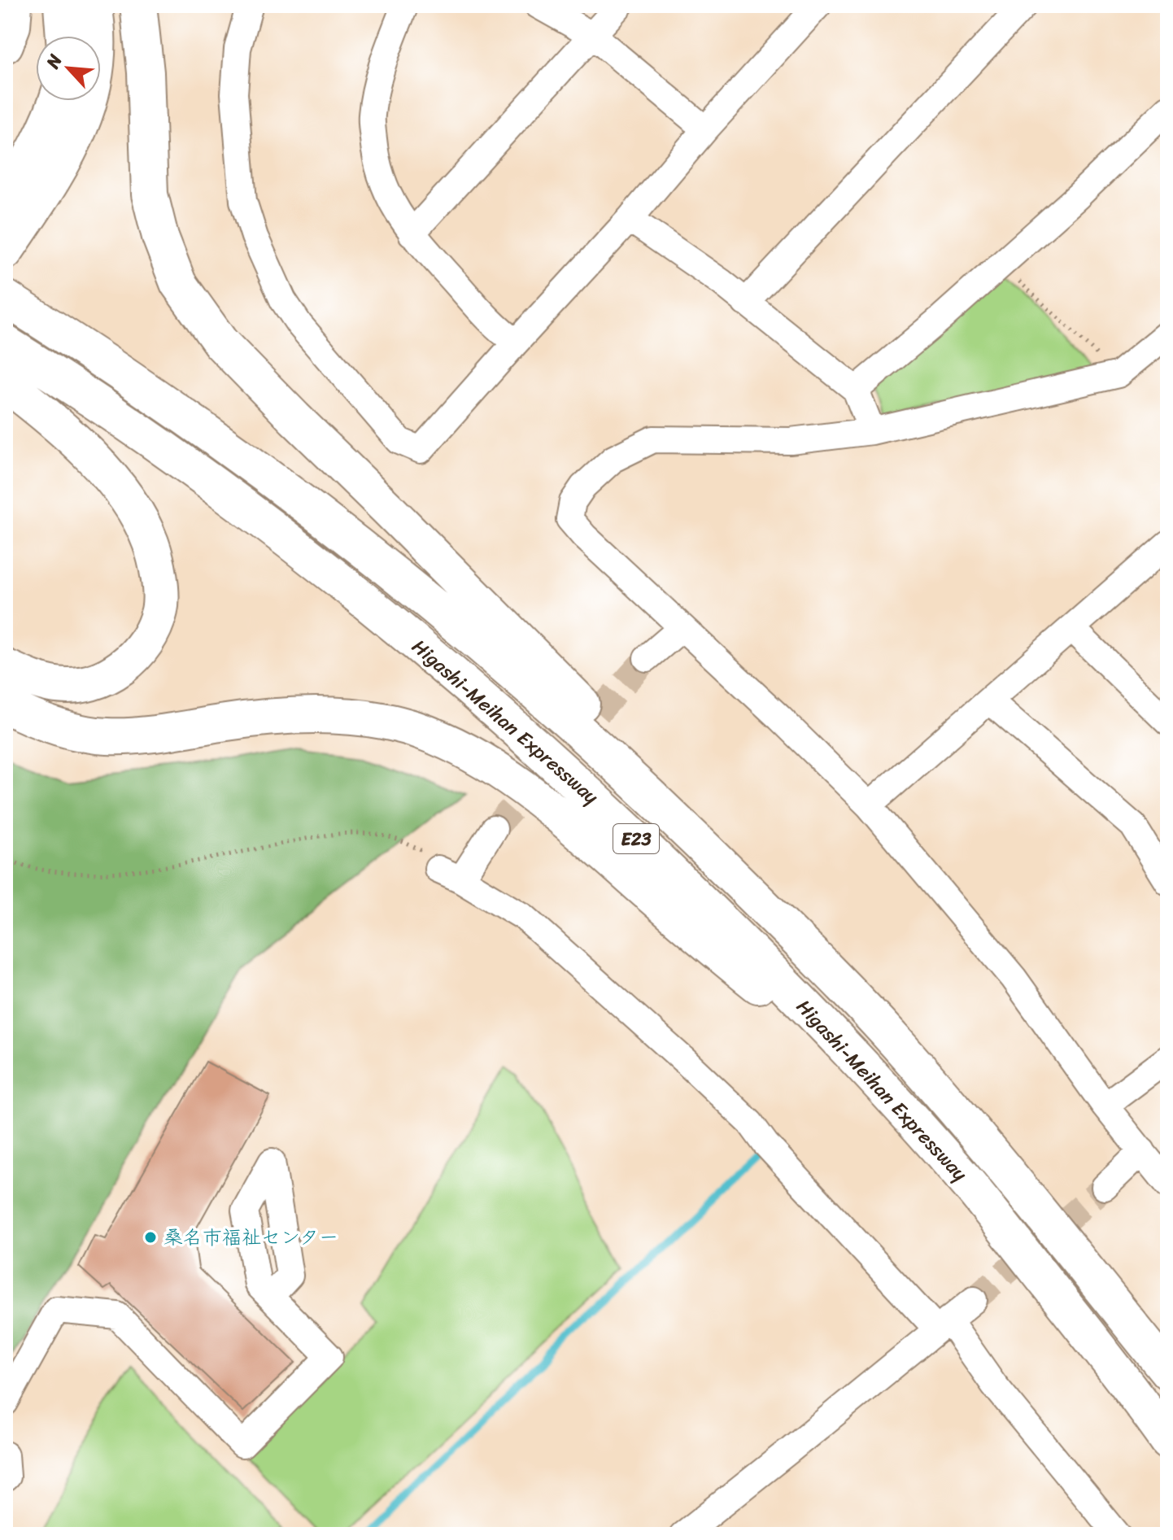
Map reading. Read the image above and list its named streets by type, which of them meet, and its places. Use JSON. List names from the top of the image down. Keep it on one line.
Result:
{"streets":{"highway":["Higashi-Meihan Expressway","E23"]},"places":["桑名市福祉センター"],"north":"top left"}
